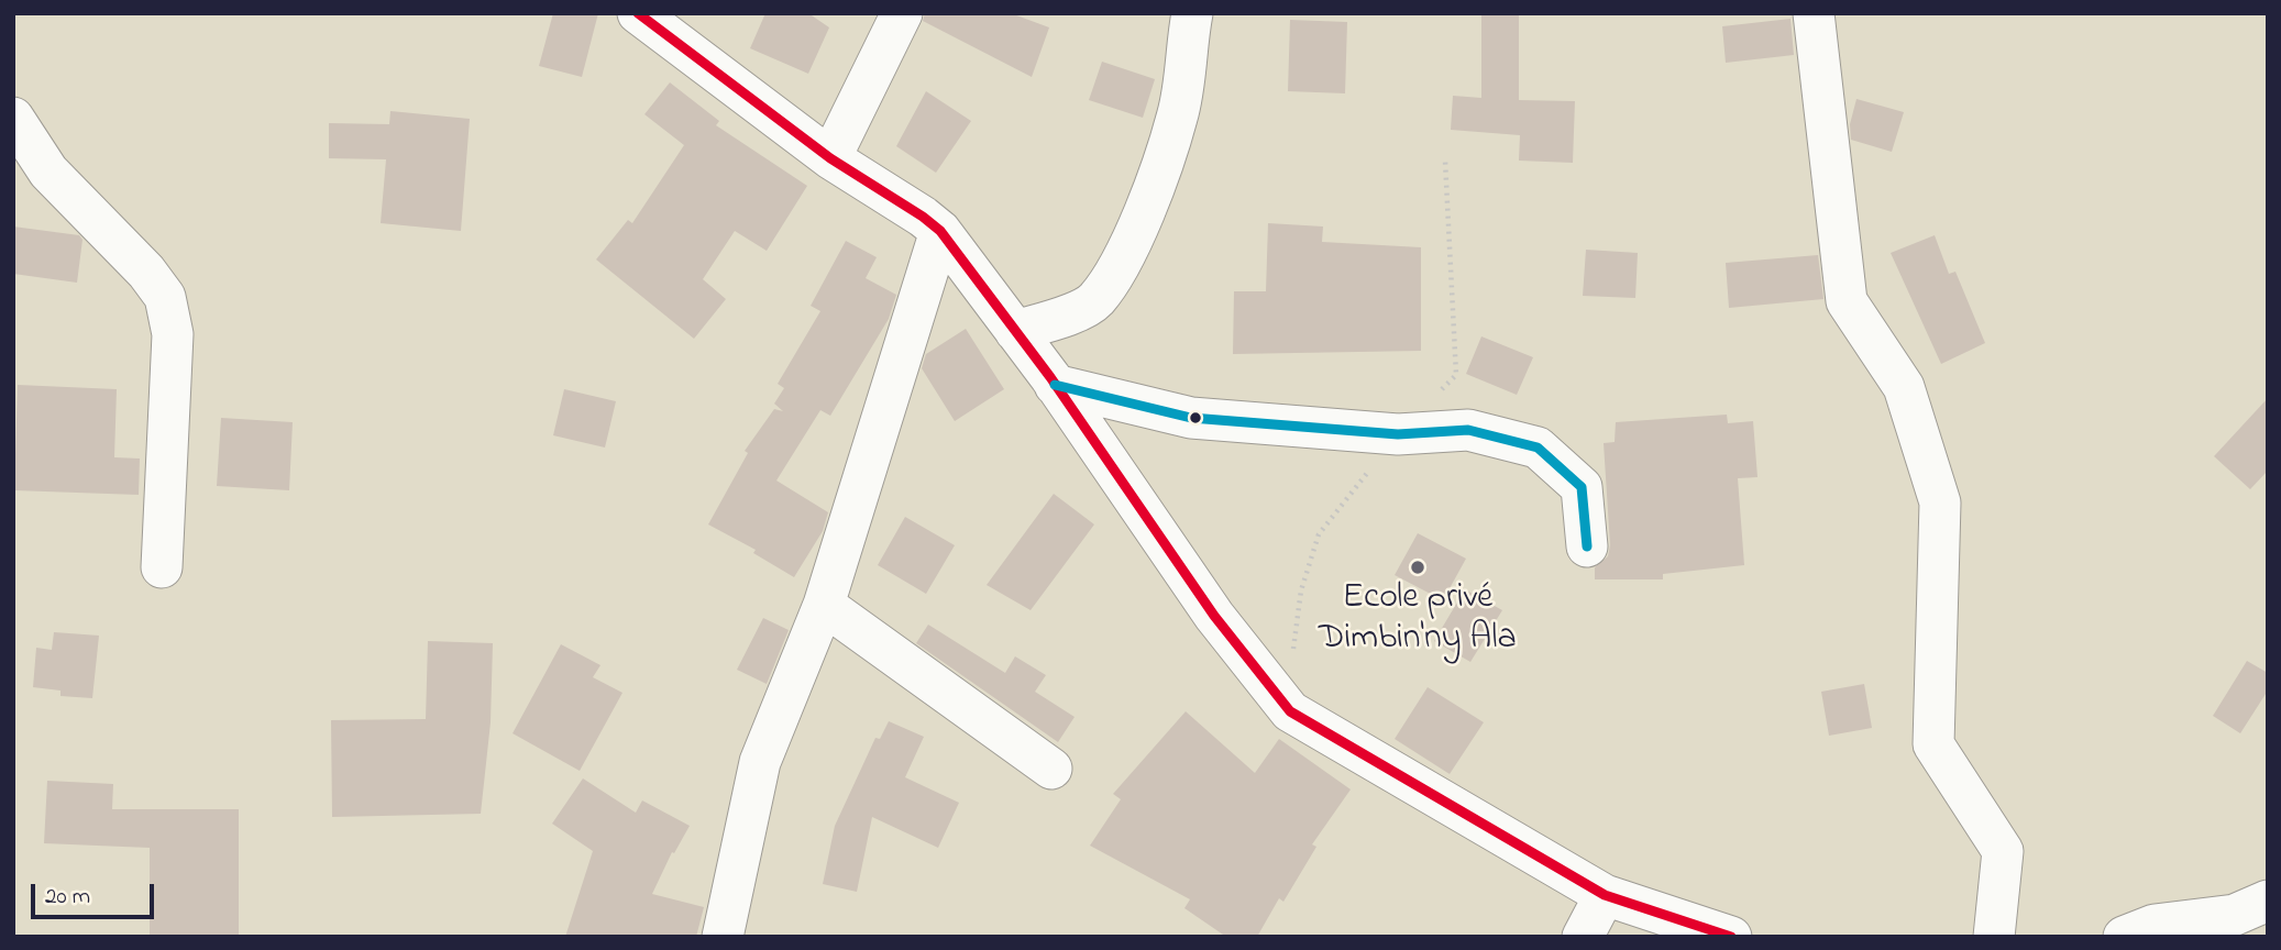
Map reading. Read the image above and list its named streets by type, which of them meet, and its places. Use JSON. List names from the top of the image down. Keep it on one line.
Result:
{"places":["Ecole privé Dimbin'ny Ala"],"scale_bar":"20 m"}
